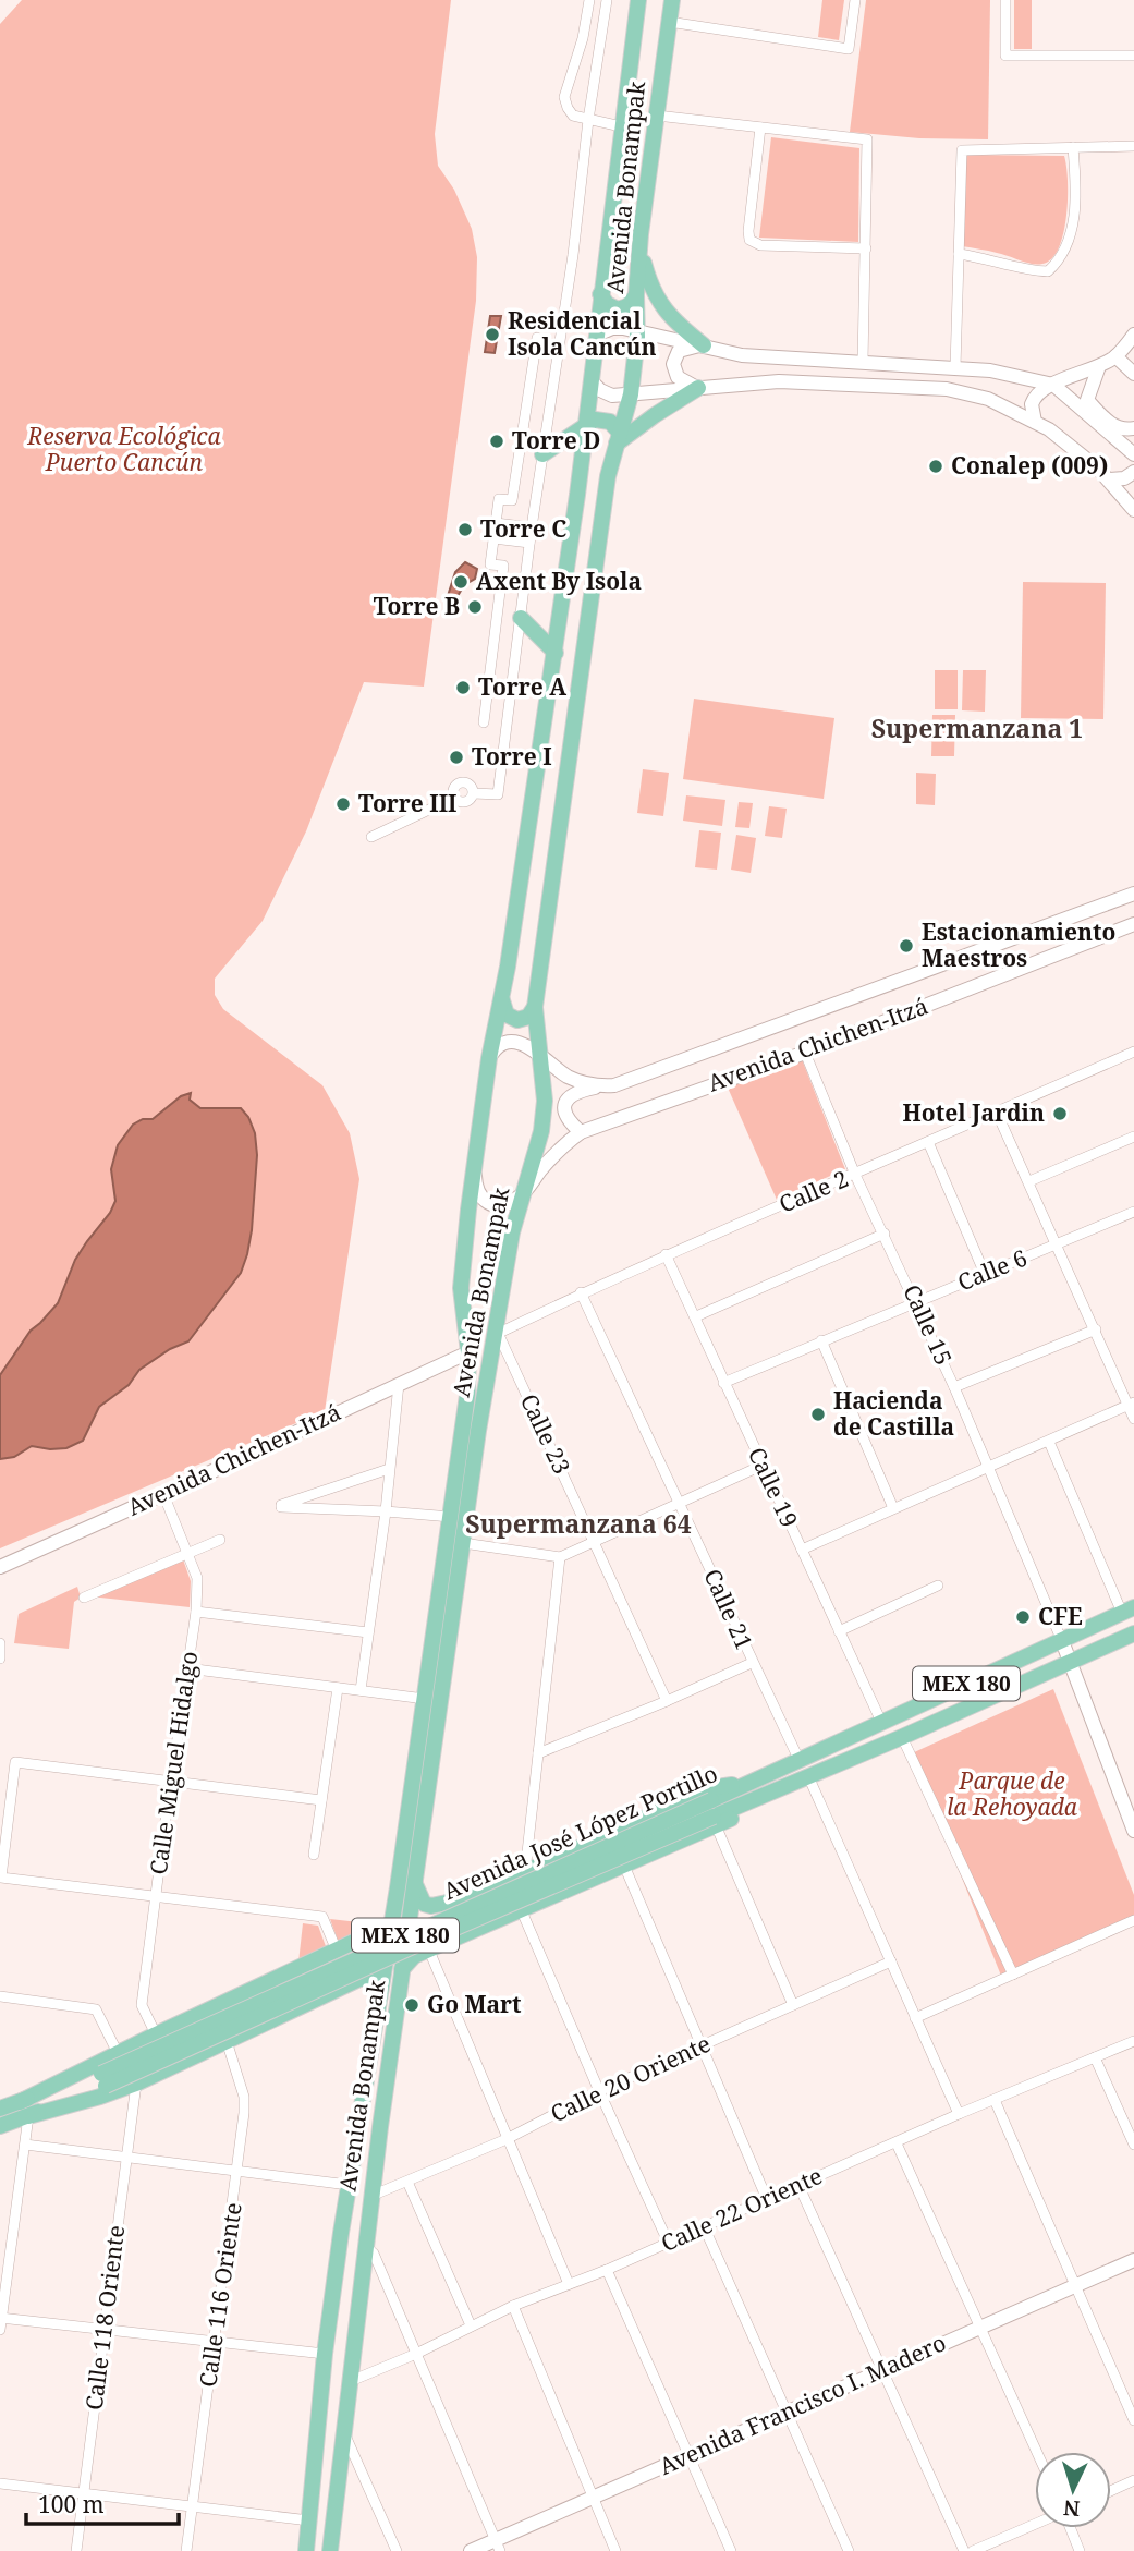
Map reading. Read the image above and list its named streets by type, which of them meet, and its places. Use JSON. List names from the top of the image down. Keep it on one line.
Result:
{"streets":{"main road":["Avenida Bonampak","MEX 180","Avenida José López Portillo"],"street":["Avenida Chichen-Itzá","Calle 2","Calle 6","Calle 15","Calle 23","Calle 19","Calle 21","Calle Miguel Hidalgo","Calle 20 Oriente","Calle 22 Oriente","Calle 116 Oriente","Calle 118 Oriente","Avenida Francisco I. Madero"]},"crossings":[["Avenida Bonampak","Avenida Chichen-Itzá"],["Avenida Bonampak","Calle 2"],["Avenida Bonampak","Calle 23"],["Avenida Bonampak","Calle 20 Oriente"],["Avenida Bonampak","Calle 22 Oriente"],["Avenida Chichen-Itzá","Calle 15"],["Avenida Chichen-Itzá","Calle Miguel Hidalgo"],["Calle 2","Calle 15"],["Calle 2","Calle 23"],["Calle 2","Calle 19"],["Calle 2","Calle 21"],["Calle 6","Calle 15"],["Calle 6","Calle 19"],["Calle 15","Avenida José López Portillo"],["Calle 19","Avenida José López Portillo"],["Calle 21","Avenida José López Portillo"]],"districts":["Supermanzana 1","Supermanzana 64"],"parks":["Reserva Ecológica Puerto Cancún","Parque de la Rehoyada"],"places":["Residencial Isola Cancún","Torre D","Conalep (009)","Torre C","Axent By Isola","Torre B","Torre A","Torre I","Torre III","Estacionamiento Maestros","Hotel Jardin","Hacienda de Castilla","CFE","Go Mart"],"scale_bar":"100 m","north":"bottom"}
